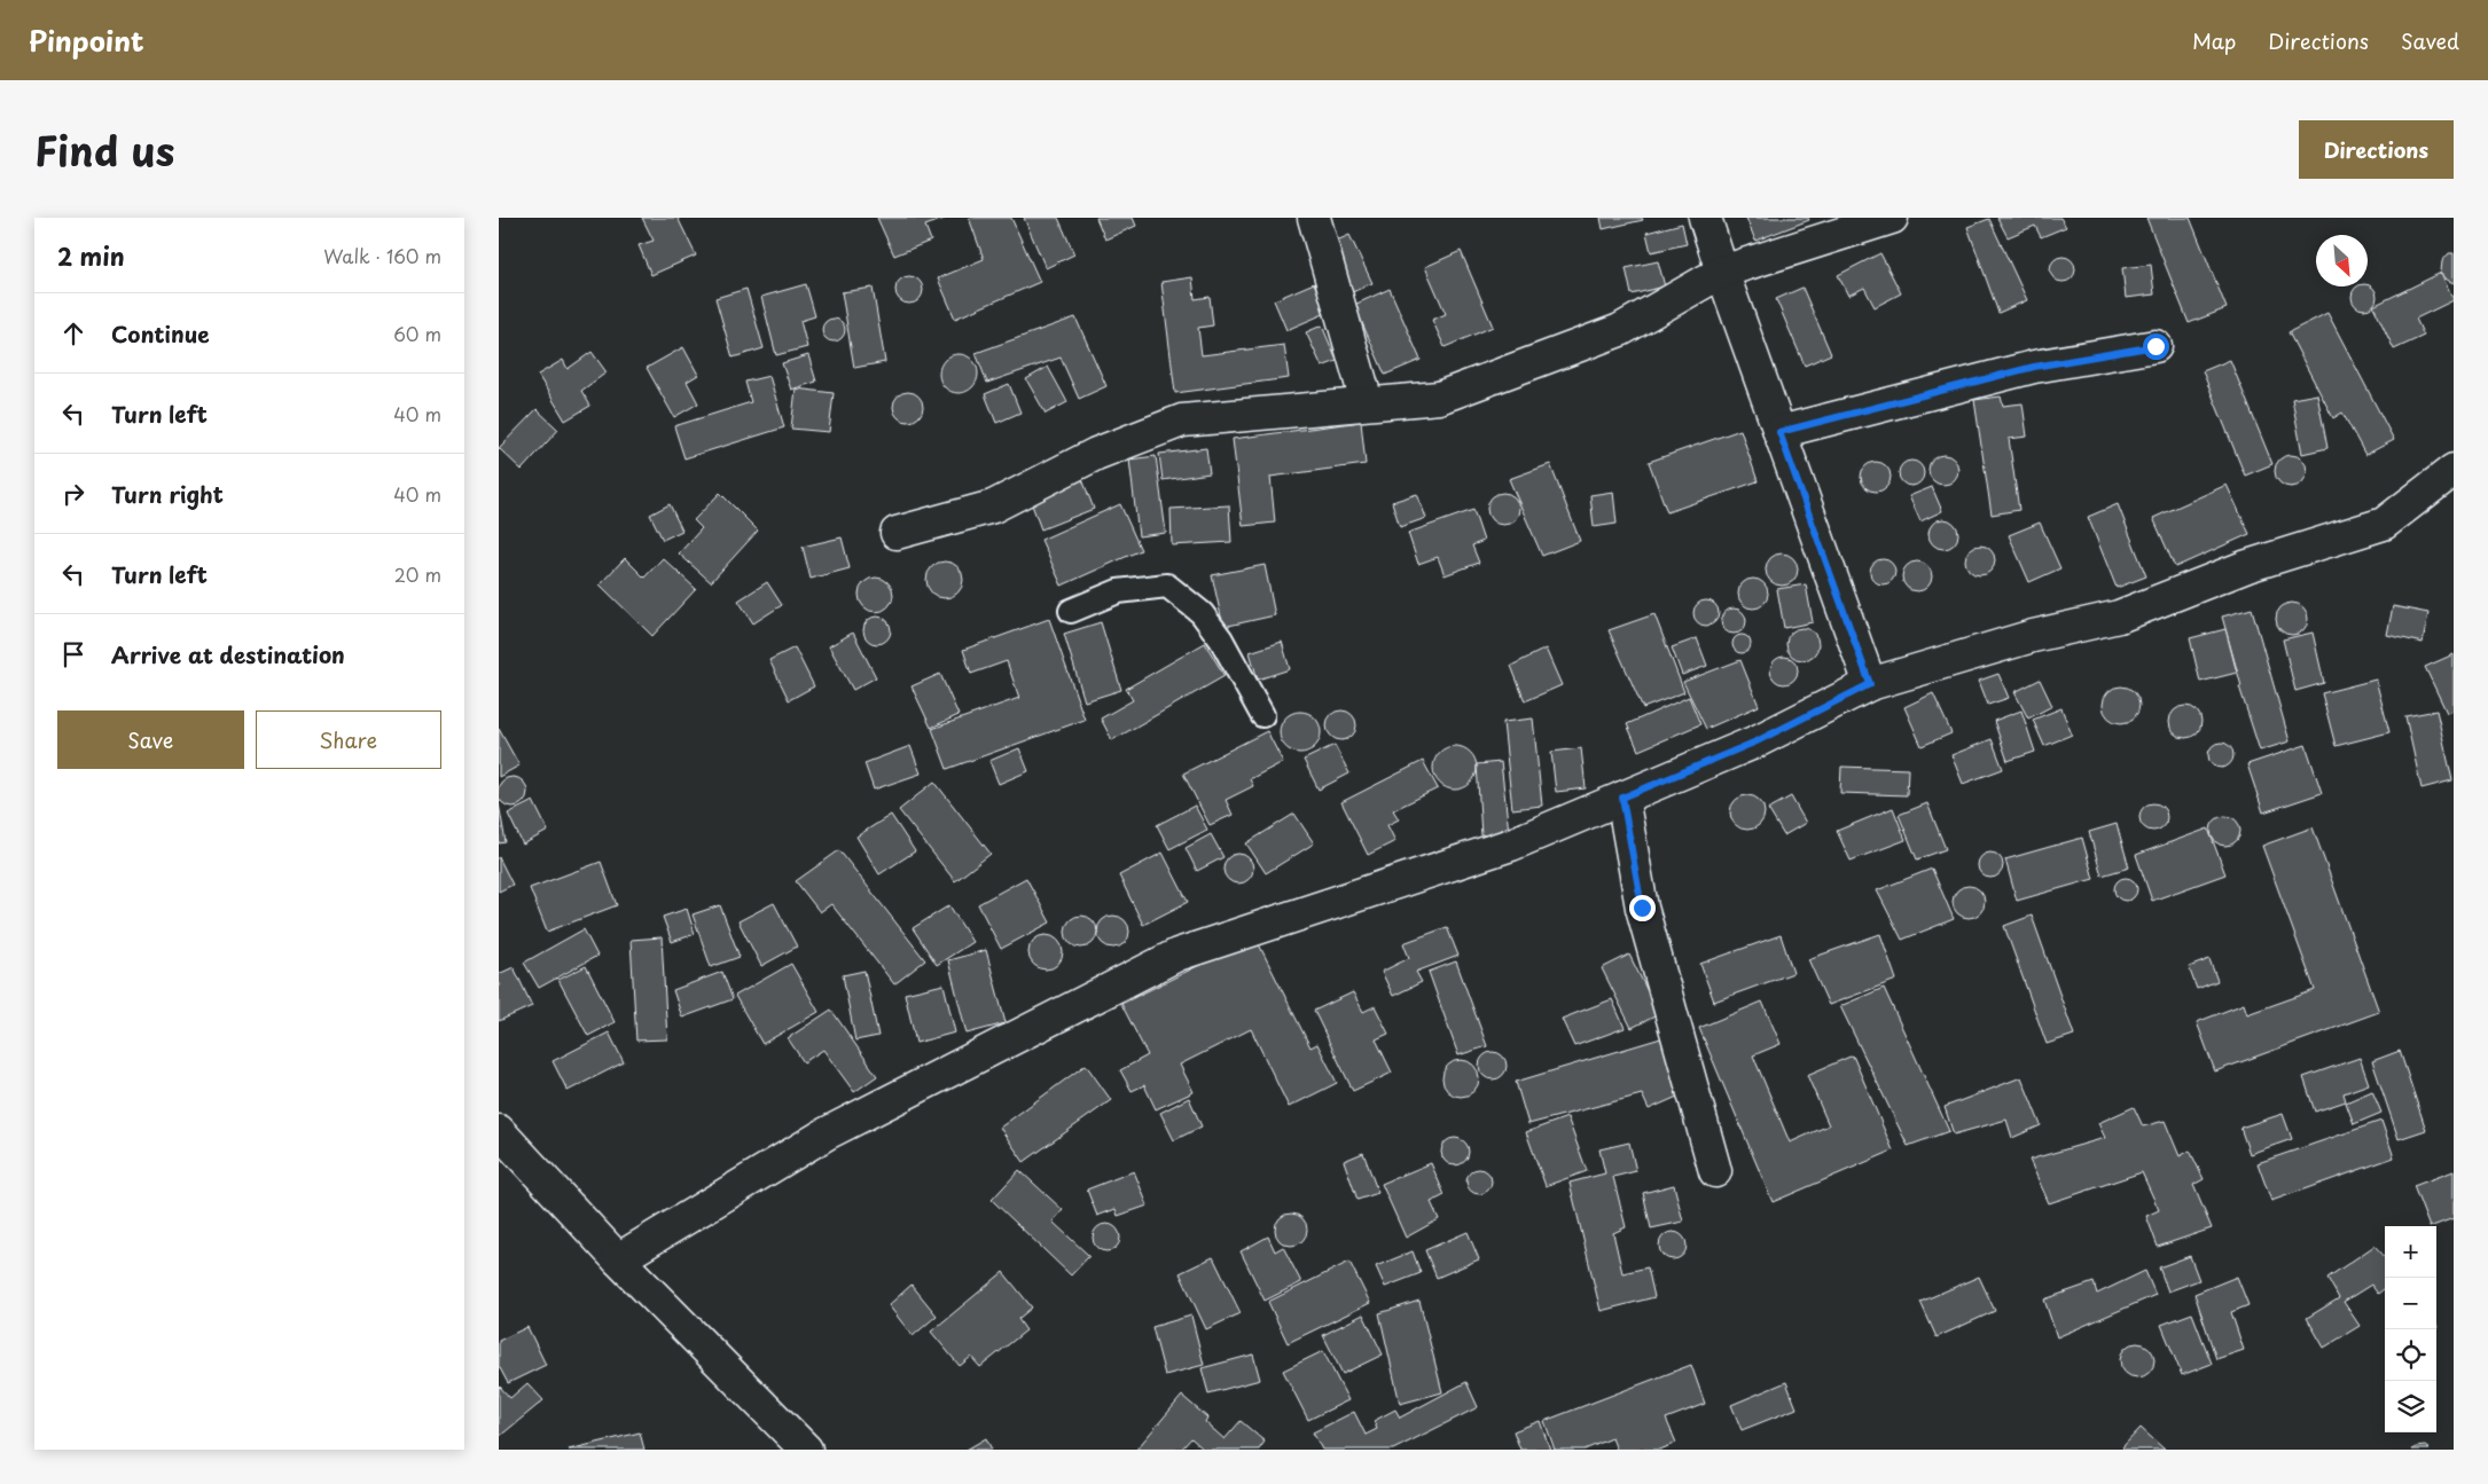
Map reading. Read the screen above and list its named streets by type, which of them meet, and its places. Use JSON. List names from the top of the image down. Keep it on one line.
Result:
{"north":"bottom right","page":{"header":"Pinpoint","nav":["Map","Directions","Saved"],"title":"Find us","buttons":["Directions",["Save","Share"]],"heading":["2 min","Walk · 160 m"],"list":[["Continue","60 m"],["Turn left","40 m"],["Turn right","40 m"],["Turn left","20 m"],"Arrive at destination"],"map_buttons":["+","−"]}}
